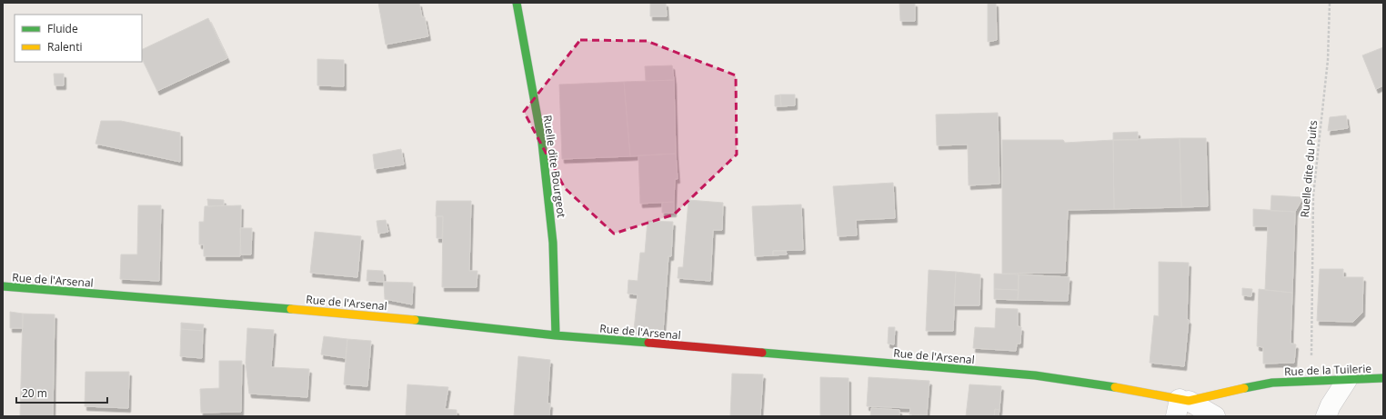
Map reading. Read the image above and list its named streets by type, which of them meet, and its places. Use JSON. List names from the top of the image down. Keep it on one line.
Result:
{"streets":{"street":["Ruelle dite Bourgeot","Rue de l'Arsenal","Rue de la Tuilerie"],"path":["Ruelle dite du Puits"]},"crossings":[["Ruelle dite Bourgeot","Rue de l'Arsenal"],["Ruelle dite du Puits","Rue de la Tuilerie"],["Rue de l'Arsenal","Rue de la Tuilerie"]],"legend":["Fluide","Ralenti"],"scale_bar":"20 m"}
